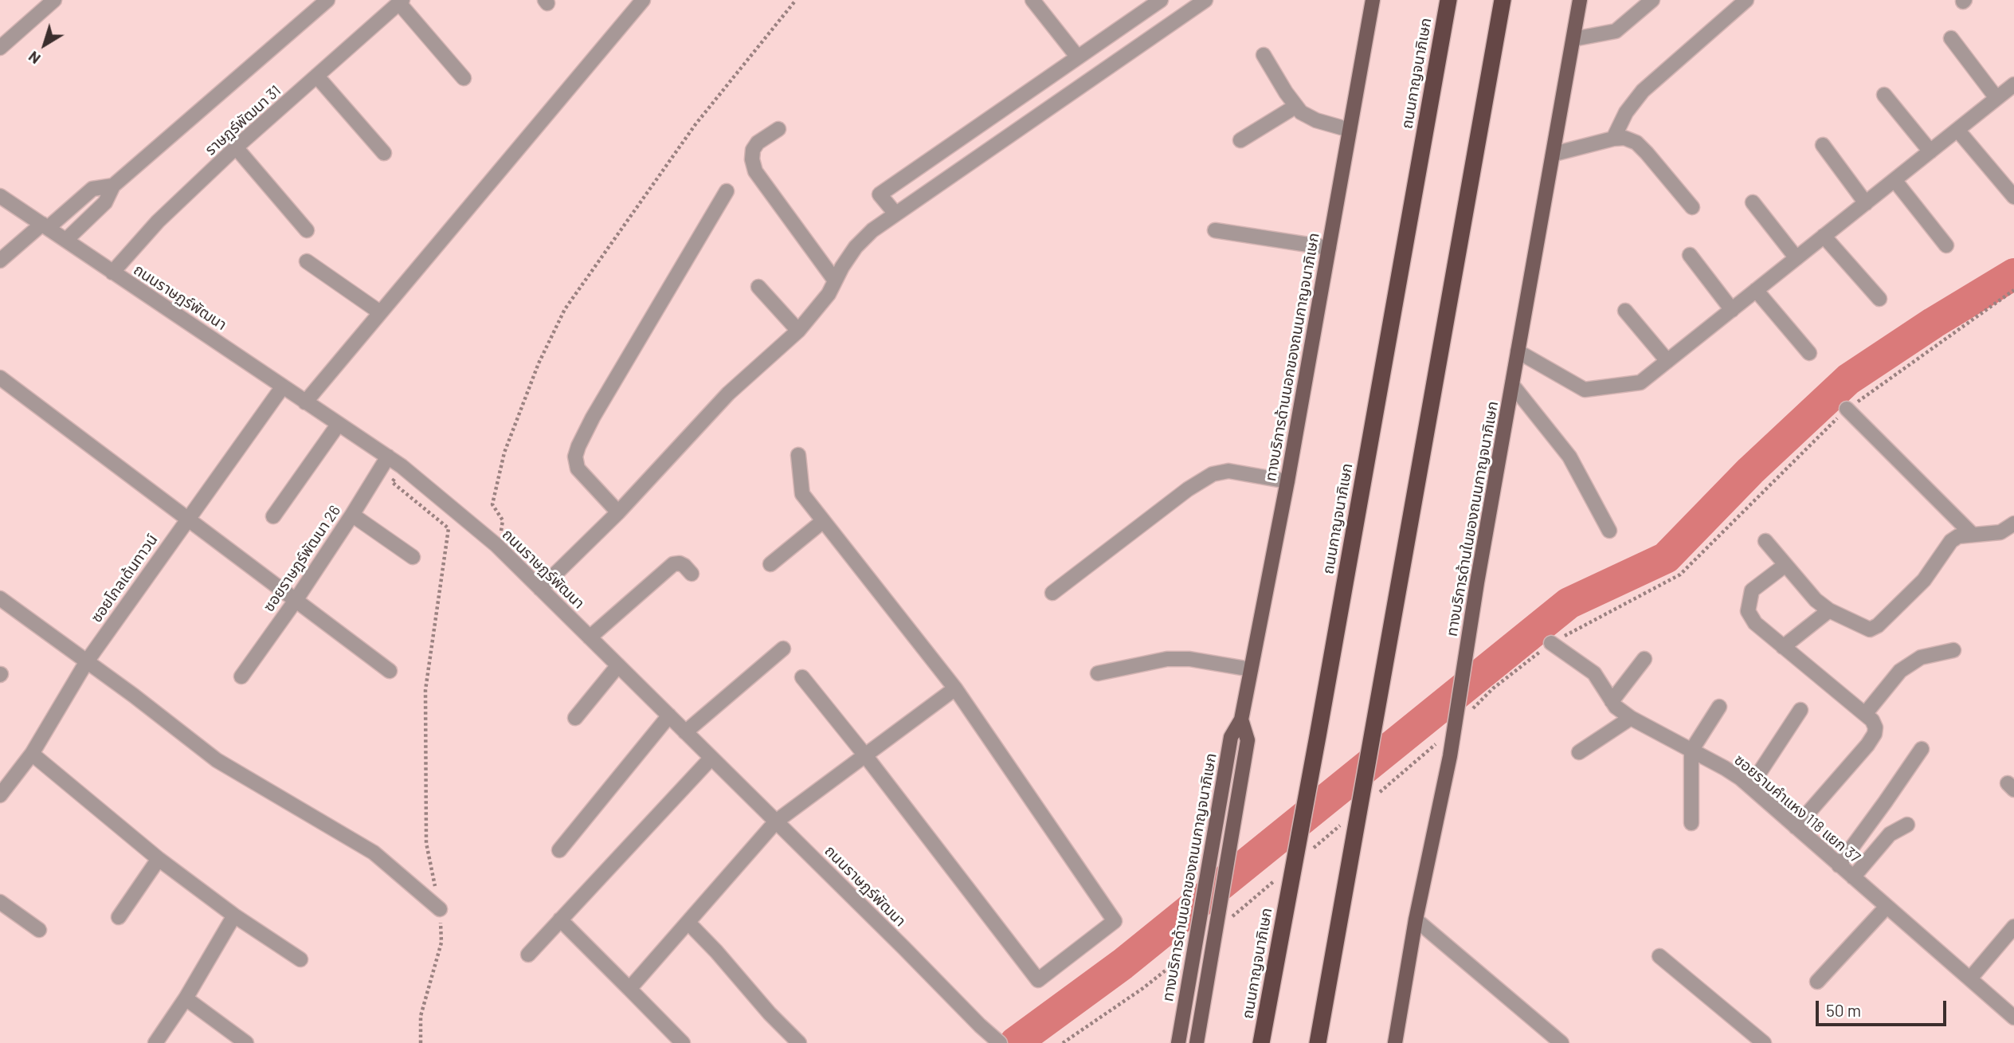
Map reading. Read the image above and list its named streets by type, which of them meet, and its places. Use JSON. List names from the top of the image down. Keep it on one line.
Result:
{"streets":{"highway":["ถนนกาญจนาภิเษก"],"main road":["ทางบริการด้านนอกของถนนกาญจนาภิเษก","ทางบริการด้านในของถนนกาญจนาภิเษก"],"street":["ราษฎร์พัฒนา 31","ถนนราษฏร์พัฒนา","ซอยราษฎร์พัฒนา 26","ซอยโกลเด้นทาวน์","ซอยรามคำแหง 118 แยก 37"]},"crossings":[["ราษฎร์พัฒนา 31","ถนนราษฏร์พัฒนา"],["ถนนราษฏร์พัฒนา","ซอยราษฎร์พัฒนา 26"],["ถนนราษฏร์พัฒนา","ซอยโกลเด้นทาวน์"]],"scale_bar":"50 m","north":"bottom left"}
